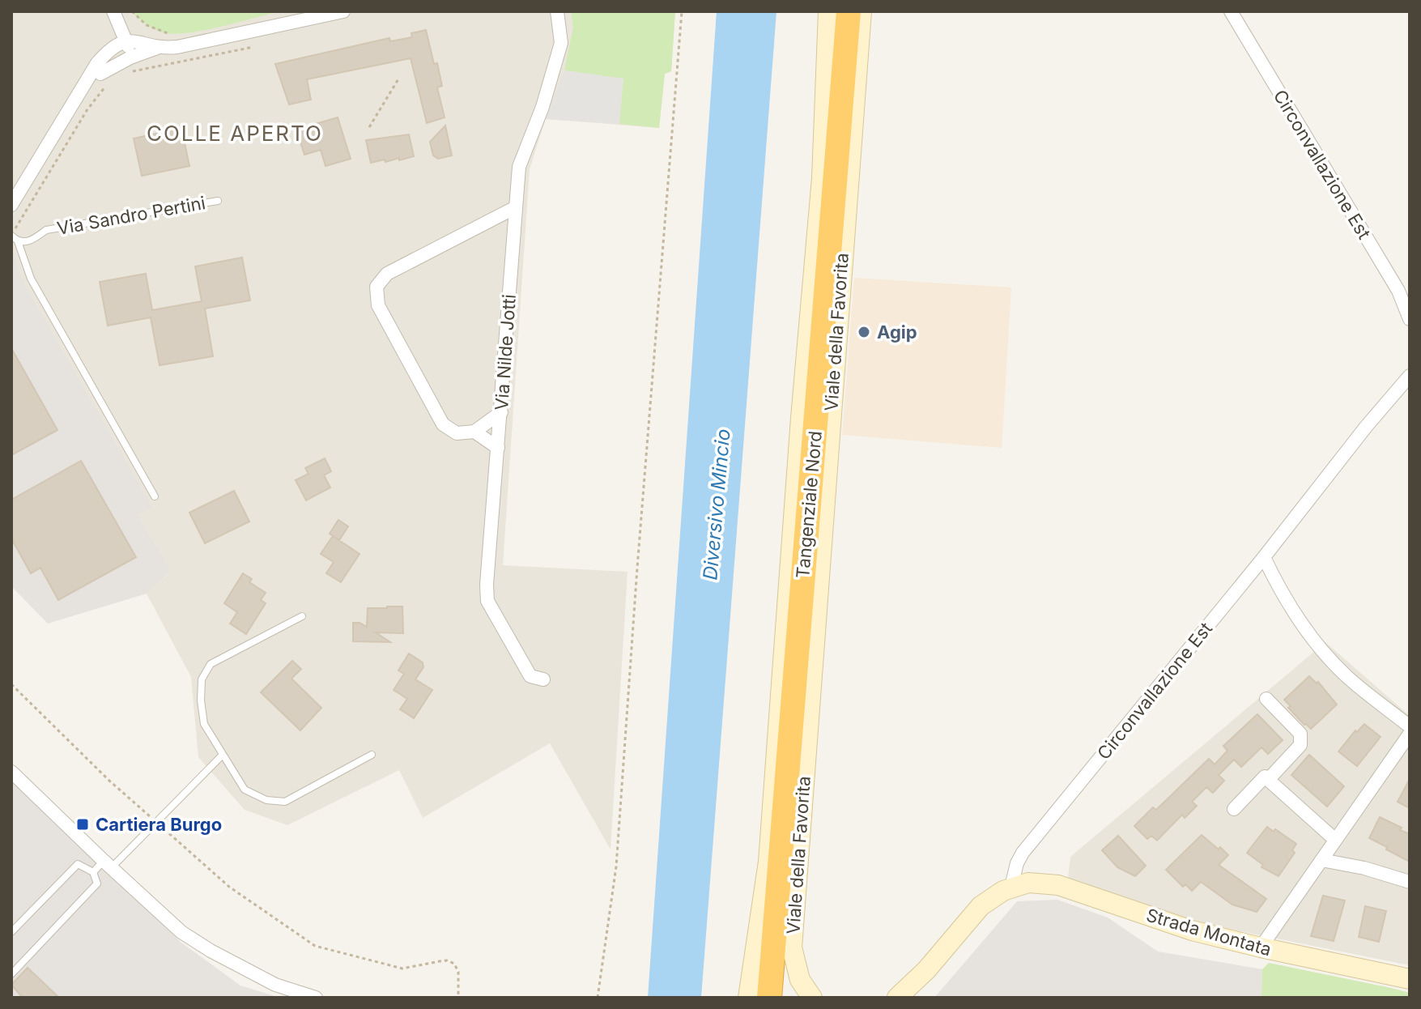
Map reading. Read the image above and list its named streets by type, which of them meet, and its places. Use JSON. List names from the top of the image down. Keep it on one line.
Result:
{"streets":{"highway":["Tangenziale Nord"],"main road":["Viale della Favorita","Strada Montata"],"street":["Circonvallazione Est","Via Nilde Jotti"],"lane":["Via Sandro Pertini"]},"crossings":[["Circonvallazione Est","Strada Montata"]],"districts":["COLLE APERTO"],"water":["Diversivo Mincio"],"places":{"other":["Agip"],"transit":["Cartiera Burgo"]}}
